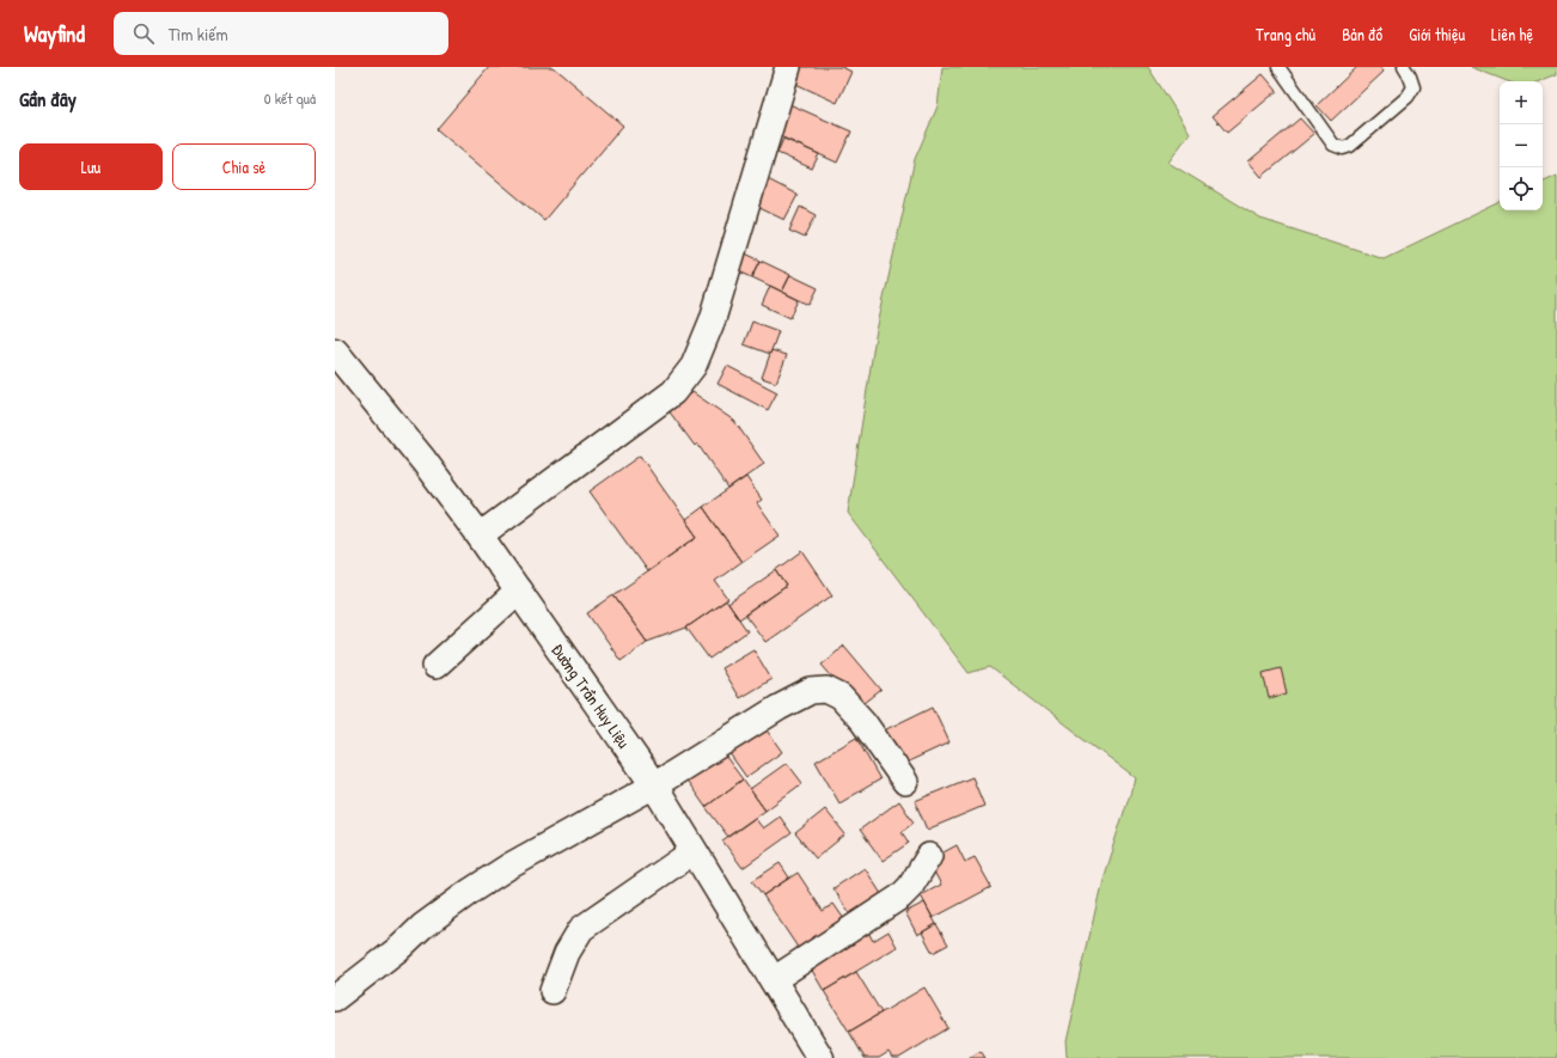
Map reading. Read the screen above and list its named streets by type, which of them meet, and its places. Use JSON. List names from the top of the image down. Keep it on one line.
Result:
{"streets":{"highway":["Đường Trần Huy Liệu"]},"page":{"header":"Wayfind","search":"Tìm kiếm","nav":["Trang chủ","Bản đồ","Giới thiệu","Liên hệ"],"heading":["Gần đây","0 kết quả"],"map_buttons":["+","−"],"buttons":["Lưu","Chia sẻ"]}}
